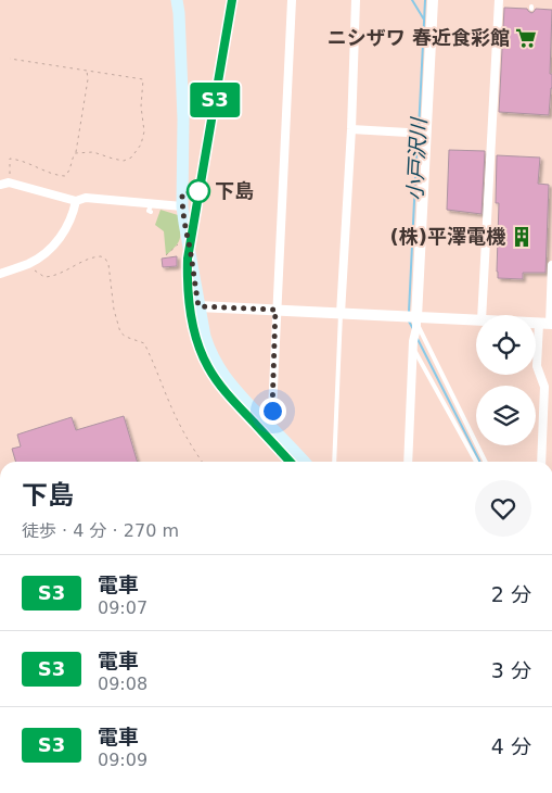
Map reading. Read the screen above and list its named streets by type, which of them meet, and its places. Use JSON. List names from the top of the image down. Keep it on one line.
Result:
{"water":["小戸沢川"],"places":{"supermarket":["ニシザワ 春近食彩館"],"other":["下島"],"building":["(株)平澤電機"]},"page":{"on_map":"S3","heading":["下島","徒歩 · 4 分 · 270 m"],"list":[{"mark":"S3","name":"電車","note":"09:07","value":"2 分"},{"mark":"S3","name":"電車","note":"09:08","value":"3 分"},{"mark":"S3","name":"電車","note":"09:09","value":"4 分"}]}}
